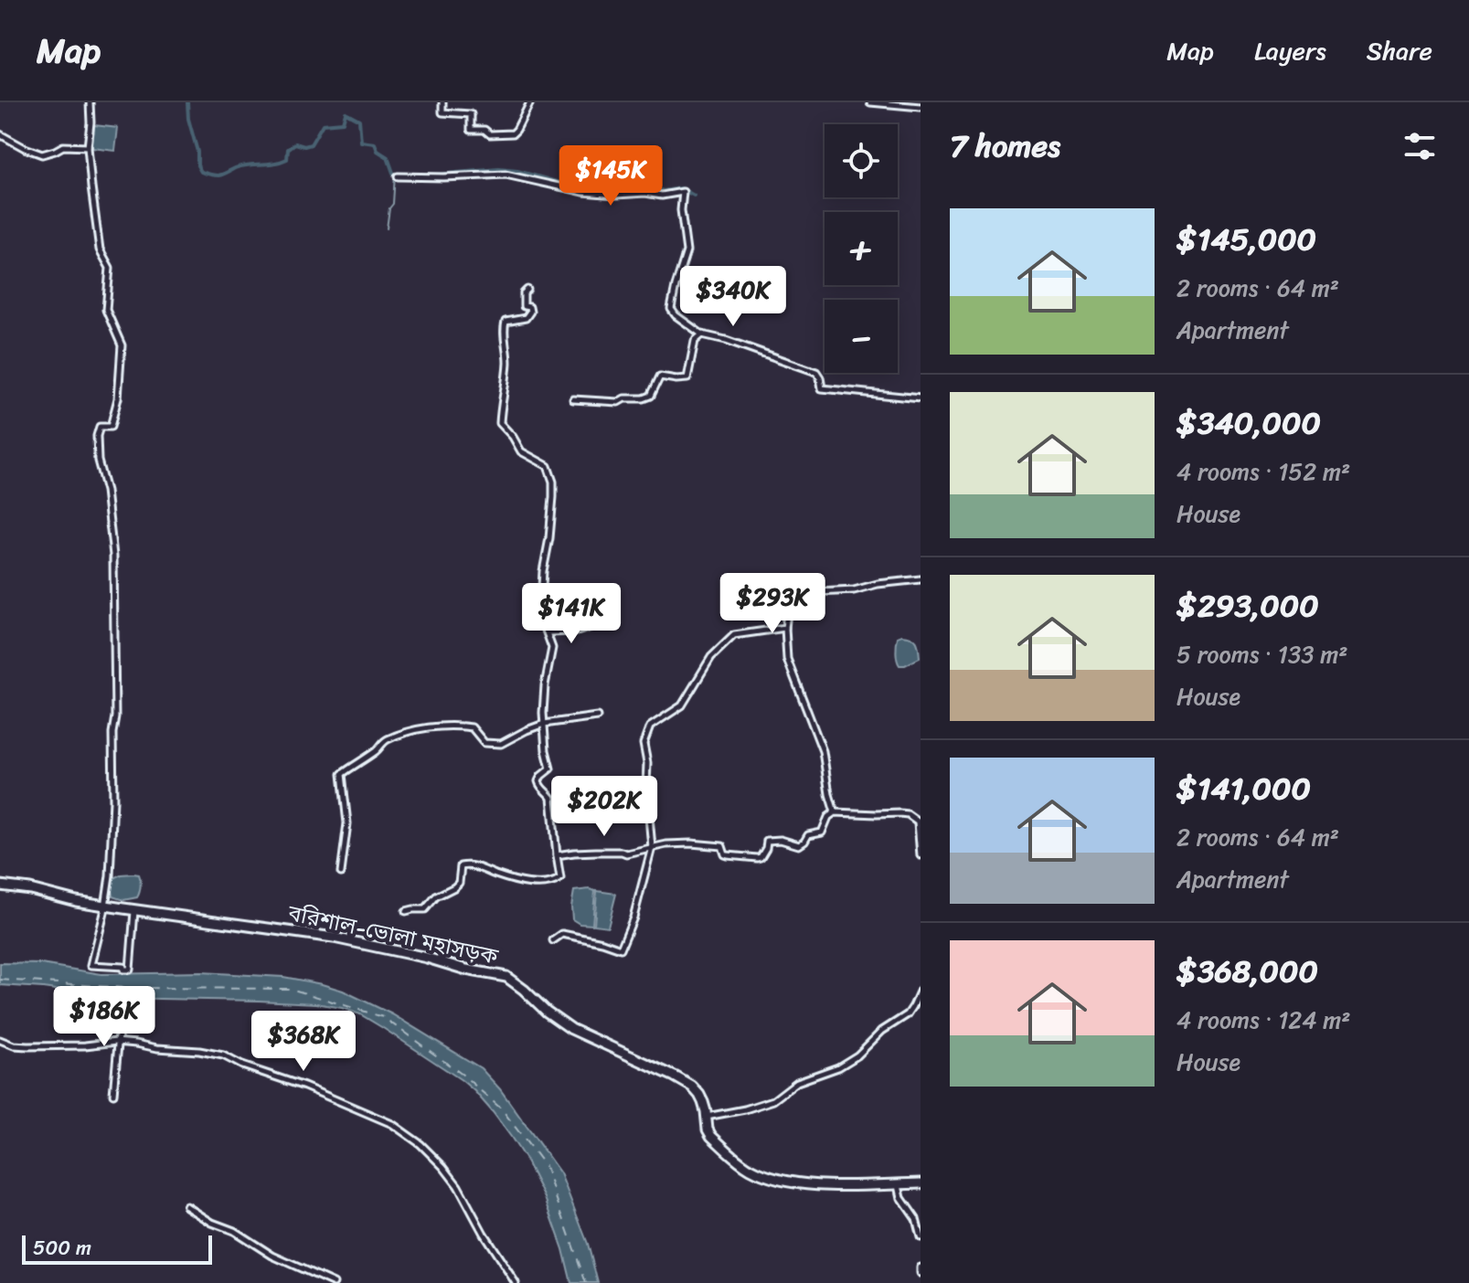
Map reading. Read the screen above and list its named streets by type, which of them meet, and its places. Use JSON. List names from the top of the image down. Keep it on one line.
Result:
{"streets":{"highway":["বরিশাল-ভোলা মহাসড়ক"]},"scale_bar":"500 m","page":{"header":"Map","nav":["Map","Layers","Share"],"heading":"7 homes","map_buttons":["+","−"],"price":["$145K","$340K","$293K","$141K","$202K","$186K","$368K"],"list":[{"name":"$145,000","note":"2 rooms · 64 m² · Apartment"},{"name":"$340,000","note":"4 rooms · 152 m² · House"},{"name":"$293,000","note":"5 rooms · 133 m² · House"},{"name":"$141,000","note":"2 rooms · 64 m² · Apartment"},{"name":"$368,000","note":"4 rooms · 124 m² · House"}],"scale":"500 m"}}
